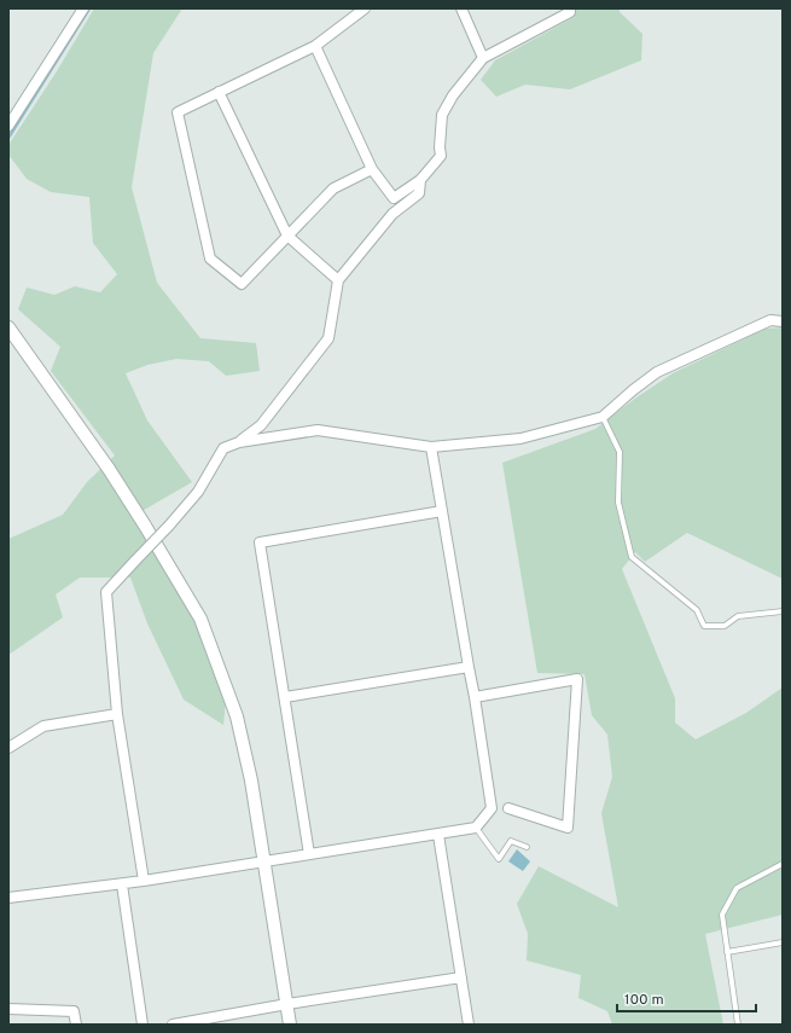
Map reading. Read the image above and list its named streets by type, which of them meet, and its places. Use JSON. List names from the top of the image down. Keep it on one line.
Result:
{"scale_bar":"100 m"}
